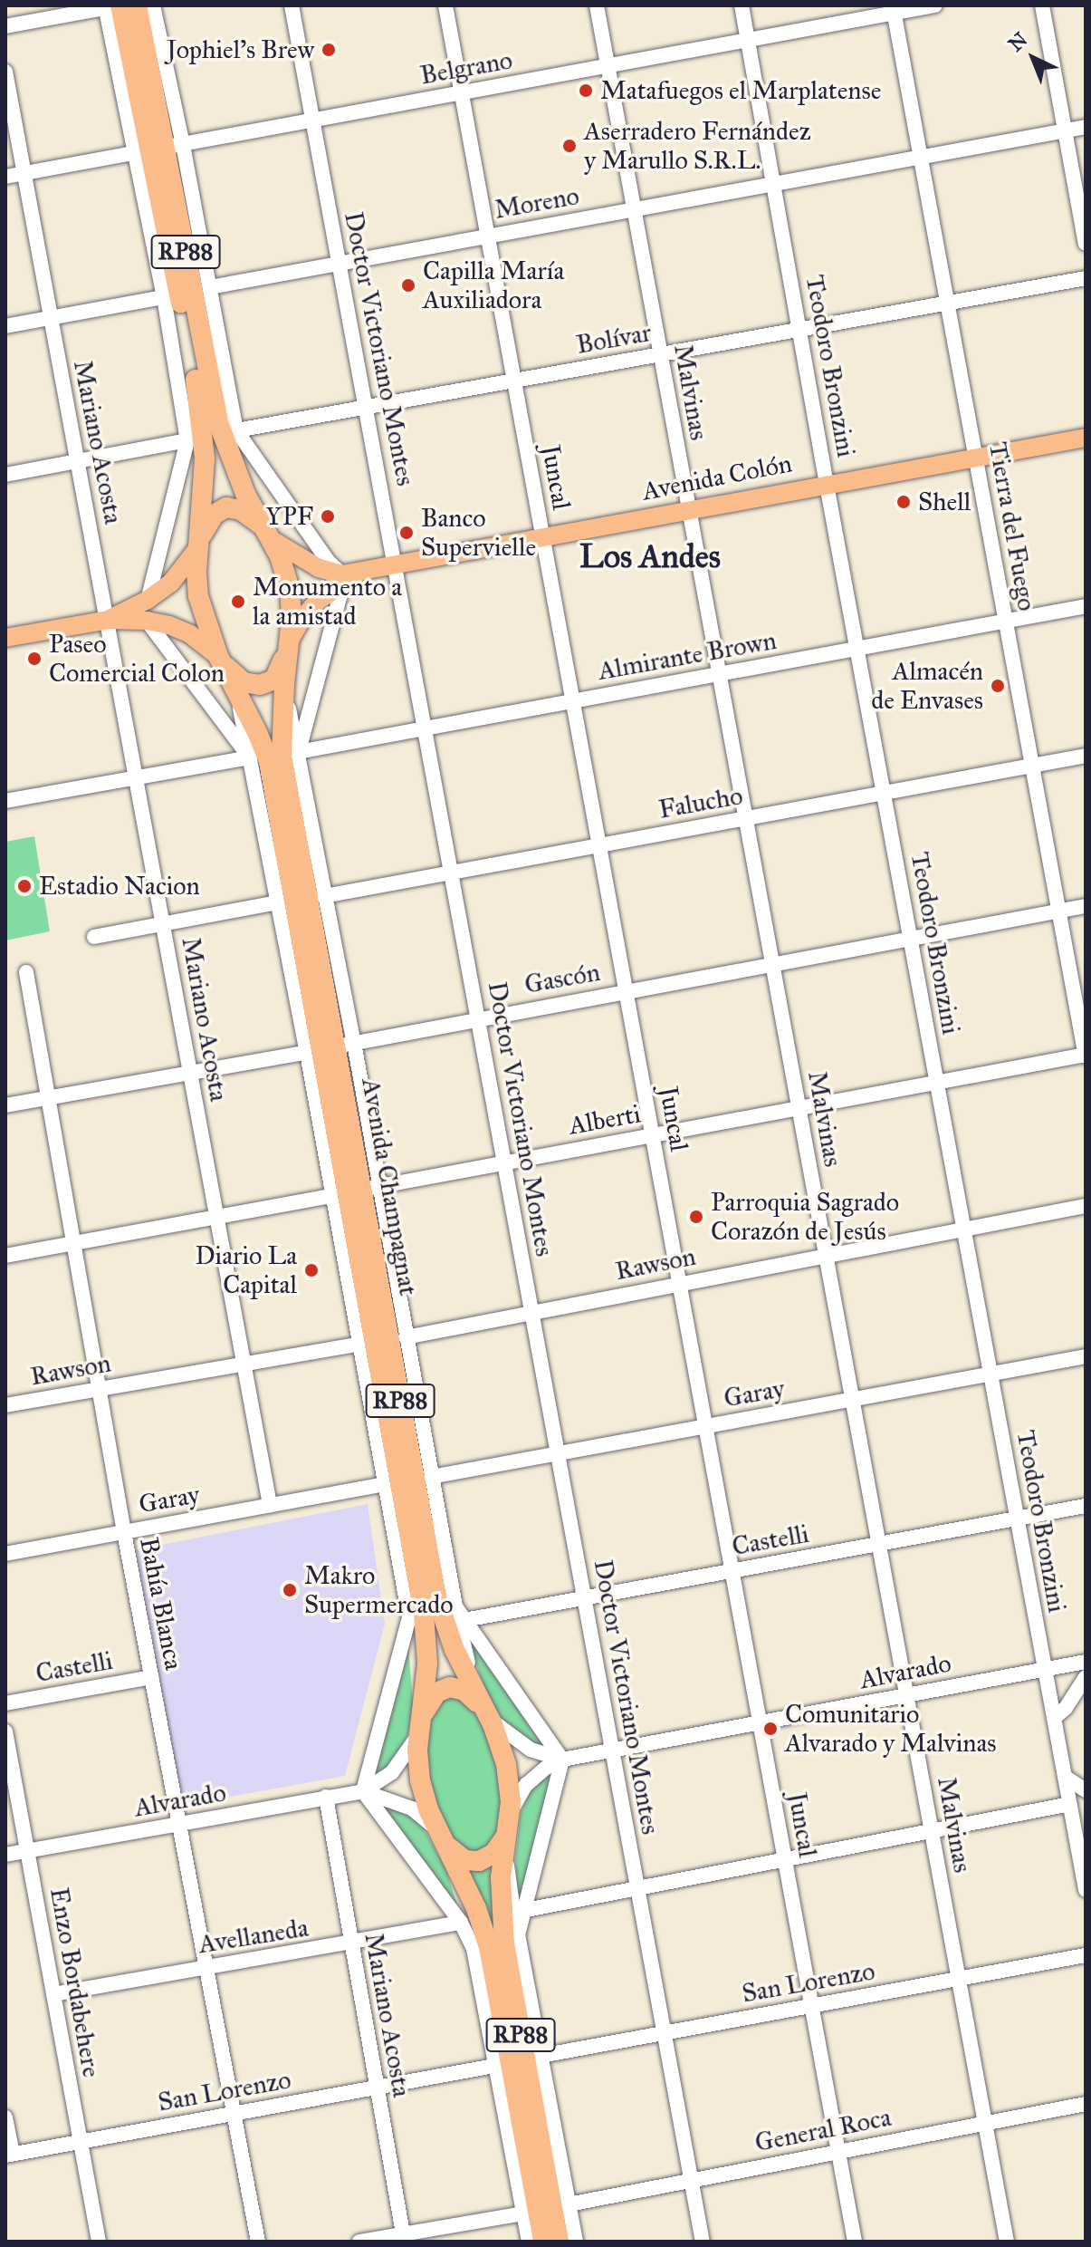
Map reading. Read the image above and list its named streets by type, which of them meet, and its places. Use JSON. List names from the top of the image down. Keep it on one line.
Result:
{"streets":{"highway":["RP88","Avenida Colón","Avenida Champagnat"],"street":["Belgrano","Moreno","Bolívar","Doctor Victoriano Montes","Teodoro Bronzini","Malvinas","Mariano Acosta","Juncal","Tierra del Fuego","Almirante Brown","Falucho","Gascón","Alberti","Rawson","Garay","Castelli","Bahía Blanca","Alvarado","Avellaneda","Enzo Bordabehere","San Lorenzo","General Roca"]},"crossings":[["Belgrano","Doctor Victoriano Montes"],["Belgrano","Teodoro Bronzini"],["Belgrano","Malvinas"],["Belgrano","Mariano Acosta"],["Belgrano","Juncal"],["Belgrano","Tierra del Fuego"],["Belgrano","Avenida Champagnat"],["Moreno","Doctor Victoriano Montes"],["Moreno","Teodoro Bronzini"],["Moreno","Malvinas"],["Moreno","Juncal"],["Moreno","Tierra del Fuego"],["Moreno","Avenida Champagnat"],["RP88","Avenida Champagnat"],["RP88","Alvarado"],["Bolívar","Doctor Victoriano Montes"],["Bolívar","Teodoro Bronzini"],["Bolívar","Malvinas"],["Bolívar","Juncal"],["Bolívar","Tierra del Fuego"],["Bolívar","Avenida Champagnat"],["Doctor Victoriano Montes","Avenida Colón"],["Doctor Victoriano Montes","Almirante Brown"],["Doctor Victoriano Montes","Falucho"],["Doctor Victoriano Montes","Gascón"],["Doctor Victoriano Montes","Alberti"],["Doctor Victoriano Montes","Rawson"],["Doctor Victoriano Montes","Garay"],["Doctor Victoriano Montes","Castelli"],["Doctor Victoriano Montes","Alvarado"],["Doctor Victoriano Montes","San Lorenzo"],["Doctor Victoriano Montes","General Roca"],["Teodoro Bronzini","Avenida Colón"],["Teodoro Bronzini","Almirante Brown"],["Teodoro Bronzini","Falucho"],["Teodoro Bronzini","Gascón"],["Teodoro Bronzini","Alberti"],["Teodoro Bronzini","Rawson"],["Teodoro Bronzini","Garay"],["Teodoro Bronzini","Castelli"],["Teodoro Bronzini","Alvarado"],["Malvinas","Avenida Colón"],["Malvinas","Almirante Brown"],["Malvinas","Falucho"],["Malvinas","Gascón"],["Malvinas","Alberti"],["Malvinas","Rawson"],["Malvinas","Garay"],["Malvinas","Castelli"],["Malvinas","Alvarado"],["Malvinas","San Lorenzo"],["Malvinas","General Roca"],["Mariano Acosta","Avenida Colón"],["Mariano Acosta","Gascón"],["Mariano Acosta","Alberti"],["Mariano Acosta","Rawson"],["Mariano Acosta","Garay"],["Mariano Acosta","Alvarado"],["Mariano Acosta","Avellaneda"],["Mariano Acosta","San Lorenzo"],["Juncal","Avenida Colón"],["Juncal","Almirante Brown"],["Juncal","Falucho"],["Juncal","Gascón"],["Juncal","Alberti"],["Juncal","Rawson"],["Juncal","Garay"],["Juncal","Castelli"],["Juncal","Alvarado"],["Juncal","San Lorenzo"],["Juncal","General Roca"],["Avenida Colón","Tierra del Fuego"],["Avenida Colón","Avenida Champagnat"],["Tierra del Fuego","Almirante Brown"],["Tierra del Fuego","Falucho"],["Tierra del Fuego","Gascón"],["Tierra del Fuego","Alberti"],["Almirante Brown","Avenida Champagnat"],["Falucho","Avenida Champagnat"],["Gascón","Avenida Champagnat"],["Gascón","Bahía Blanca"],["Alberti","Avenida Champagnat"],["Alberti","Bahía Blanca"],["Avenida Champagnat","Rawson"],["Avenida Champagnat","Garay"],["Avenida Champagnat","Castelli"],["Avenida Champagnat","Alvarado"],["Avenida Champagnat","Avellaneda"],["Avenida Champagnat","San Lorenzo"],["Avenida Champagnat","General Roca"],["Rawson","Bahía Blanca"],["Garay","Bahía Blanca"],["Castelli","Bahía Blanca"],["Bahía Blanca","Alvarado"],["Bahía Blanca","Avellaneda"],["Bahía Blanca","San Lorenzo"],["Alvarado","Enzo Bordabehere"],["Avellaneda","Enzo Bordabehere"],["Enzo Bordabehere","San Lorenzo"]],"districts":["Los Andes"],"places":["Jophiel's Brew","Matafuegos el Marplatense","Aserradero Fernández y Marullo S.R.L.","Capilla María Auxiliadora","Shell","YPF","Banco Supervielle","Monumento a la amistad","Paseo Comercial Colon","Almacén de Envases","Estadio Nacion","Parroquia Sagrado Corazón de Jesús","Diario La Capital","Makro Supermercado","Comunitario Alvarado y Malvinas"],"north":"top left"}
